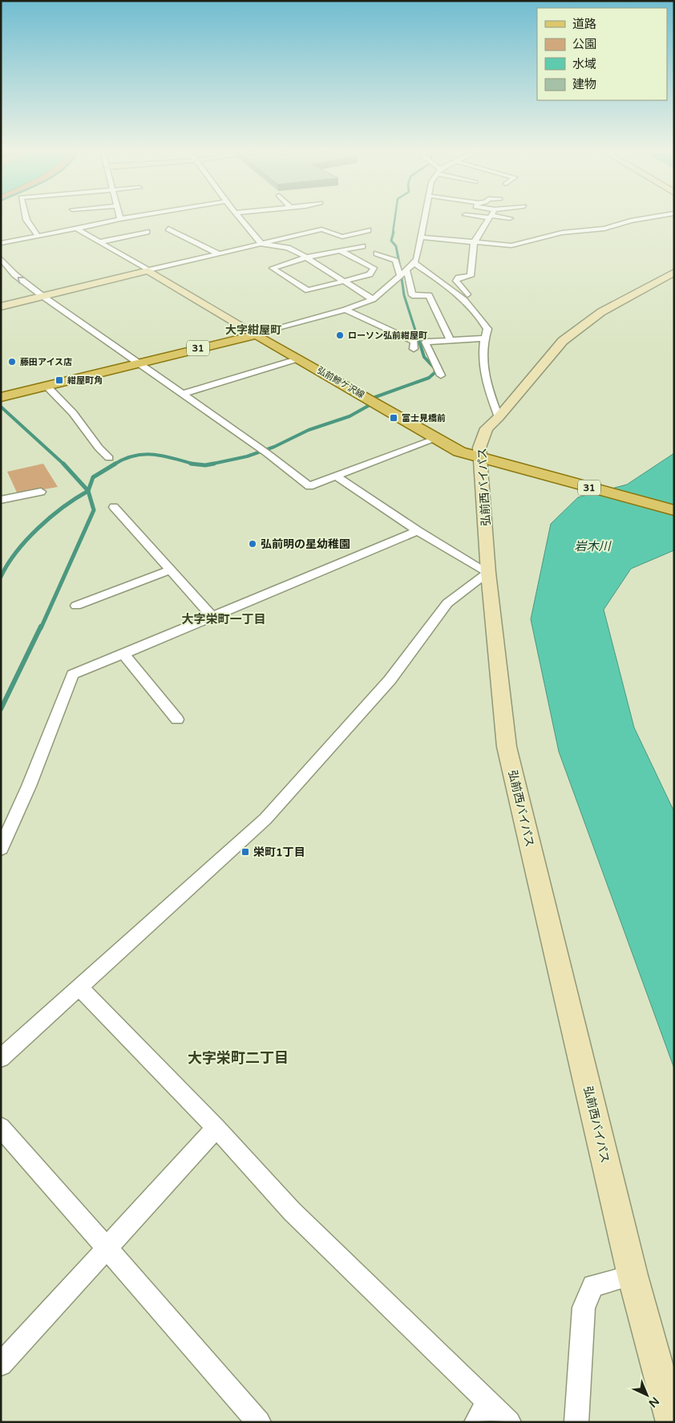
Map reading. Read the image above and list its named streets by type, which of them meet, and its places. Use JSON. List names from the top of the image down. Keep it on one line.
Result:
{"streets":{"main road":["31","弘前鰺ケ沢線"],"street":["弘前西バイパス"]},"crossings":[["31","弘前鰺ケ沢線"],["弘前鰺ケ沢線","弘前西バイパス"]],"districts":["大字紺屋町","大字栄町一丁目","大字栄町二丁目"],"water":["岩木川"],"places":{"other":["ローソン弘前紺屋町","藤田アイス店","弘前明の星幼稚園"],"transit":["紺屋町角","富士見橋前","栄町1丁目"]},"legend":["道路","公園","水域","建物"],"north":"bottom right"}
